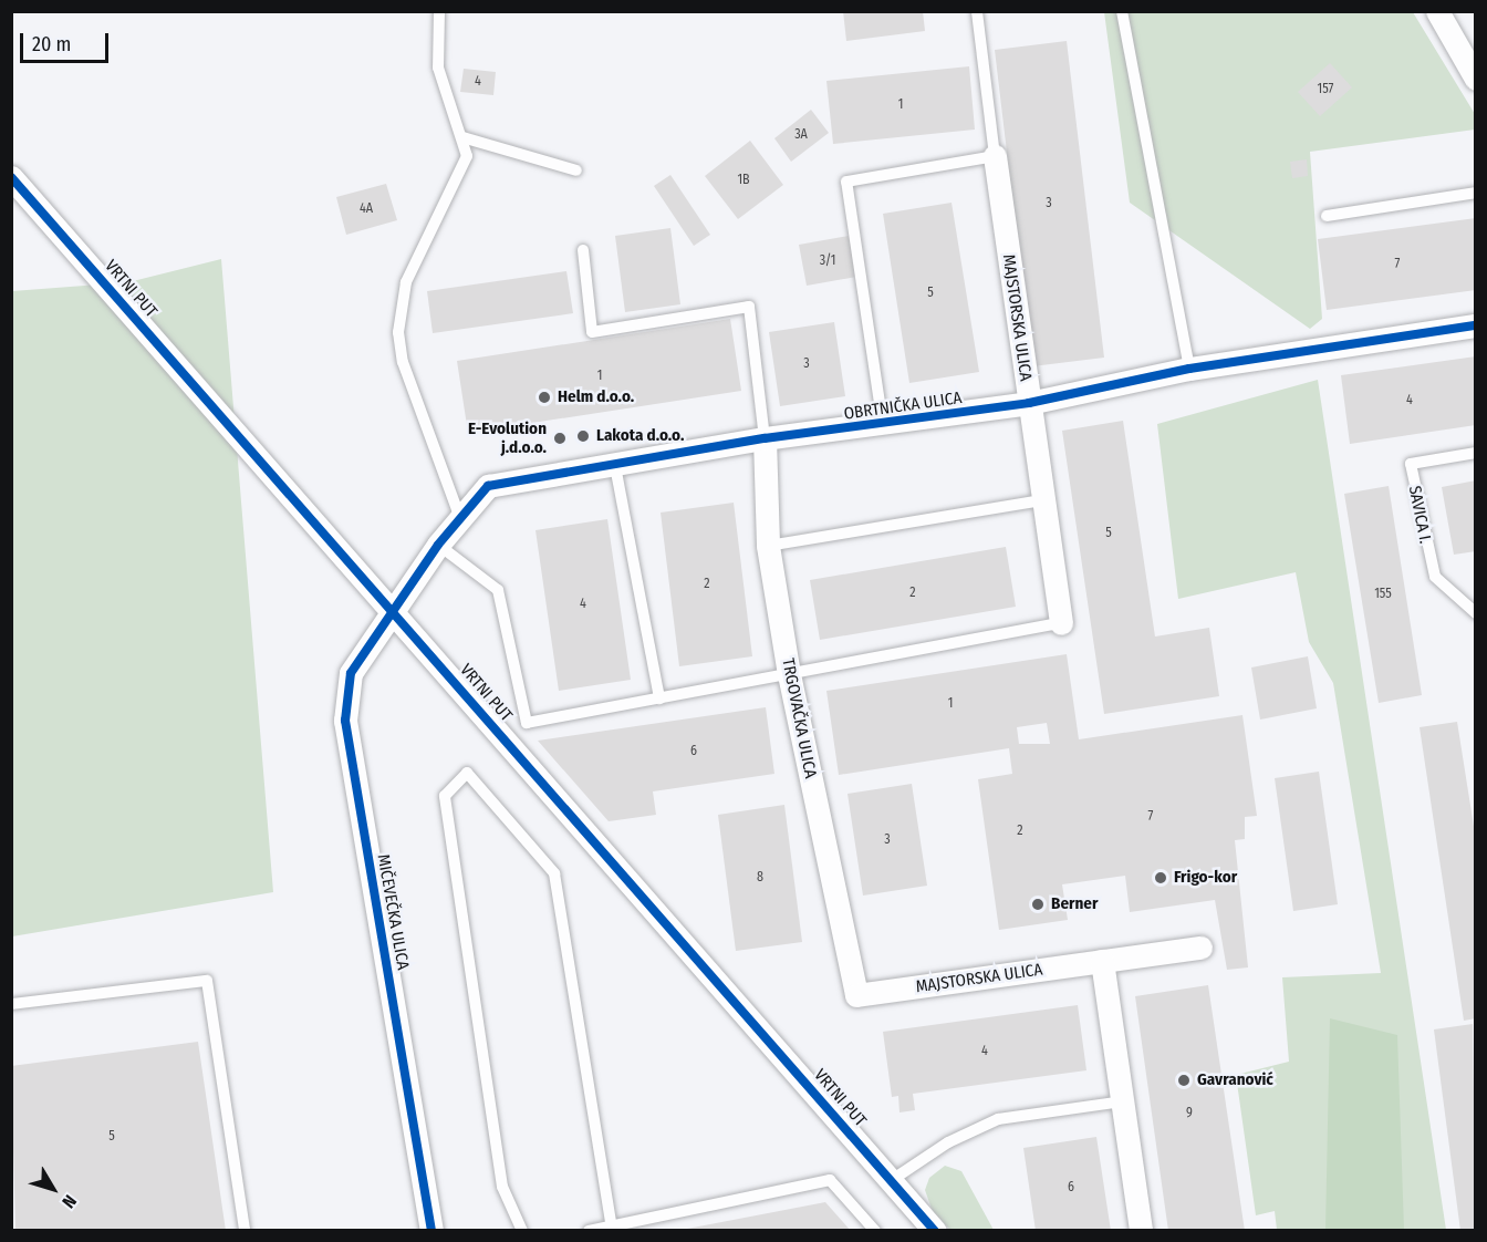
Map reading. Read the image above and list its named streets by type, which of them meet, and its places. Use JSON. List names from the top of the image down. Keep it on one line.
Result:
{"streets":{"street":["VRTNI PUT","MAJSTORSKA ULICA","OBRTNIČKA ULICA","TRGOVAČKA ULICA","MIČEVEČKA ULICA"],"lane":["SAVICA I."]},"crossings":[["VRTNI PUT","OBRTNIČKA ULICA"],["VRTNI PUT","MIČEVEČKA ULICA"],["MAJSTORSKA ULICA","OBRTNIČKA ULICA"],["MAJSTORSKA ULICA","TRGOVAČKA ULICA"],["OBRTNIČKA ULICA","TRGOVAČKA ULICA"],["OBRTNIČKA ULICA","MIČEVEČKA ULICA"]],"places":["Helm d.o.o.","Lakota d.o.o.","E-Evolution j.d.o.o.","Frigo-kor","Berner","Gavranović"],"house_numbers":["4","157","1","3A","1B","3","4A","3/1","7","5","3","1","4","5","2","2","155","4","1","6","7","2","3","8","4","9","5","6"],"scale_bar":"20 m","north":"bottom right"}
